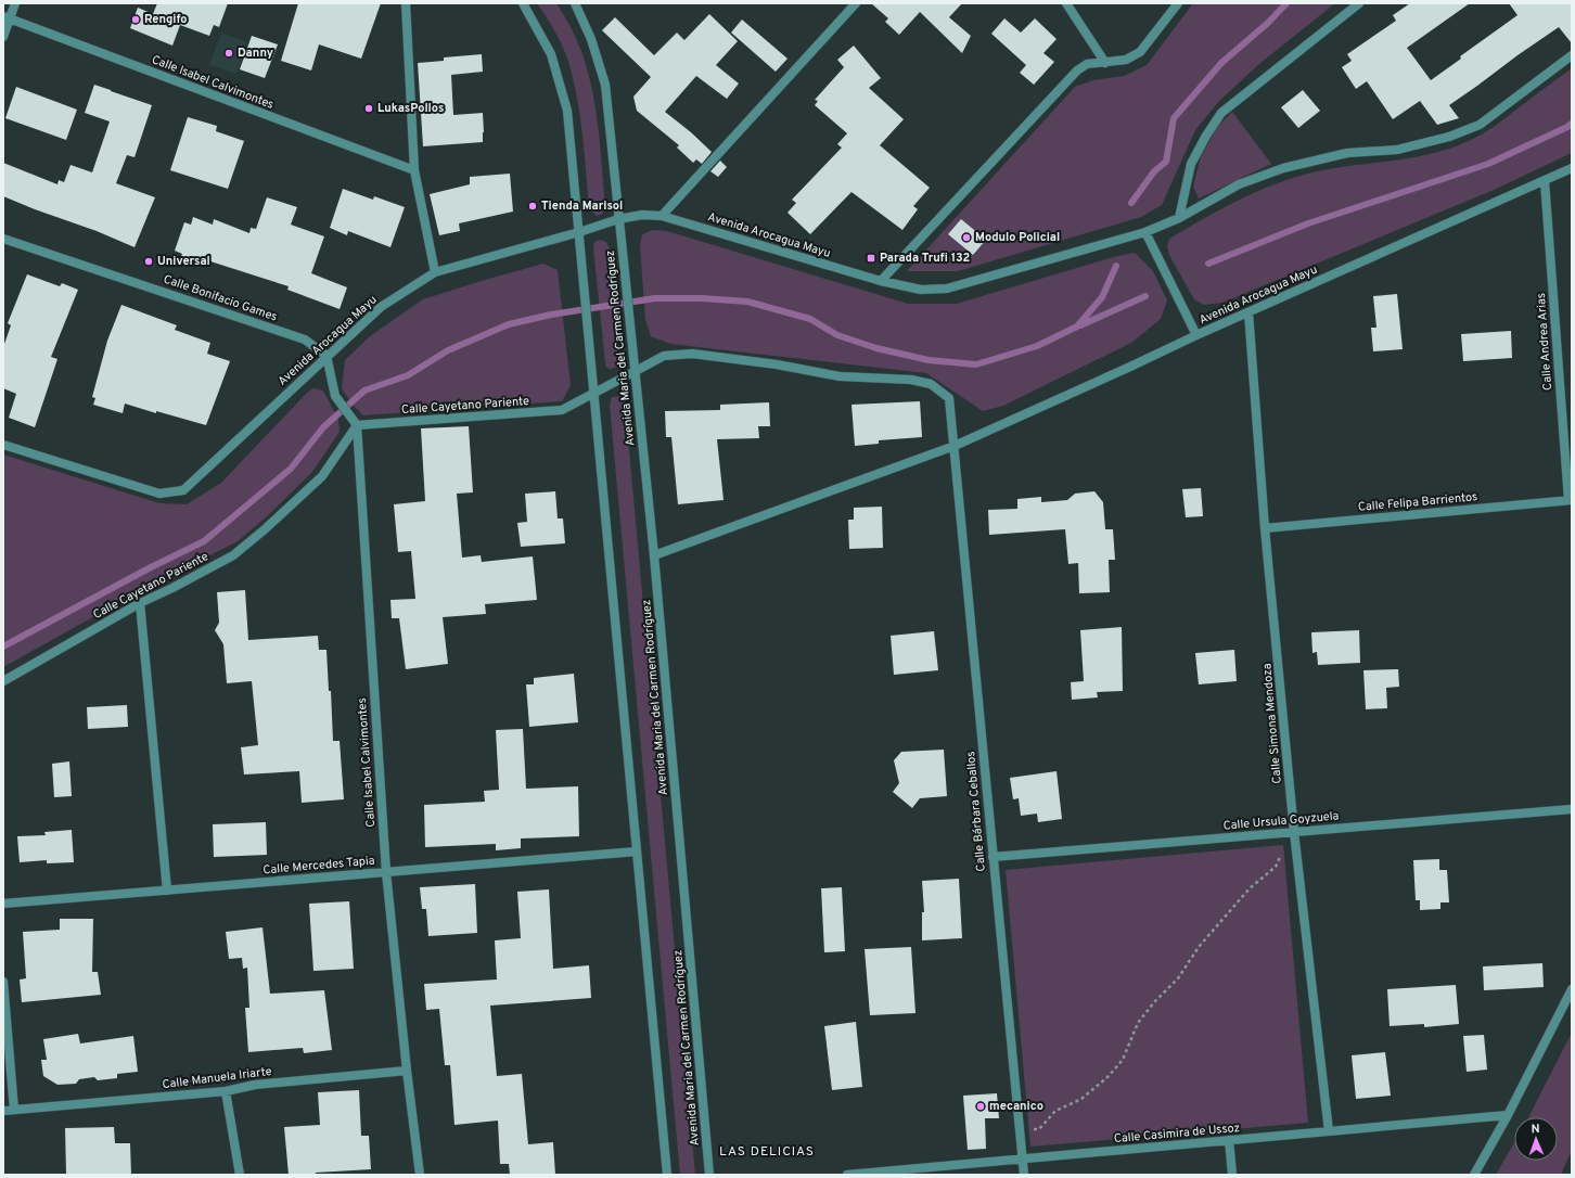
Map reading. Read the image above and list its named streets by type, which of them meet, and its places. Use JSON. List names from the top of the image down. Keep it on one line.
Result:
{"streets":{"street":["Calle Isabel Calvimontes","Avenida Arocagua Mayu","Calle Bonifacio Games","Calle Andrea Arias","Avenida Maria del Carmen Rodríguez","Calle Cayetano Pariente","Calle Felipa Barrientos","Calle Simona Mendoza","Calle Bárbara Ceballos","Calle Ursula Goyzuela","Calle Mercedes Tapia","Calle Manuela Iriarte","Calle Casimira de Ussoz"]},"crossings":[["Calle Isabel Calvimontes","Calle Cayetano Pariente"],["Calle Isabel Calvimontes","Calle Mercedes Tapia"],["Calle Isabel Calvimontes","Calle Manuela Iriarte"],["Avenida Arocagua Mayu","Calle Bonifacio Games"],["Avenida Arocagua Mayu","Calle Andrea Arias"],["Avenida Arocagua Mayu","Avenida Maria del Carmen Rodríguez"],["Avenida Arocagua Mayu","Calle Cayetano Pariente"],["Avenida Arocagua Mayu","Calle Simona Mendoza"],["Avenida Arocagua Mayu","Calle Bárbara Ceballos"],["Calle Andrea Arias","Calle Felipa Barrientos"],["Avenida Maria del Carmen Rodríguez","Calle Cayetano Pariente"],["Calle Cayetano Pariente","Calle Bárbara Ceballos"],["Calle Felipa Barrientos","Calle Simona Mendoza"],["Calle Simona Mendoza","Calle Ursula Goyzuela"],["Calle Simona Mendoza","Calle Casimira de Ussoz"],["Calle Bárbara Ceballos","Calle Ursula Goyzuela"],["Calle Bárbara Ceballos","Calle Casimira de Ussoz"]],"districts":["LAS DELICIAS"],"places":{"other":["Rengifo","Danny","LukasPollos","Tienda Marisol","Modulo Policial","Universal","mecanico"],"transit":["Parada Trufi 132"]},"north":"top"}
